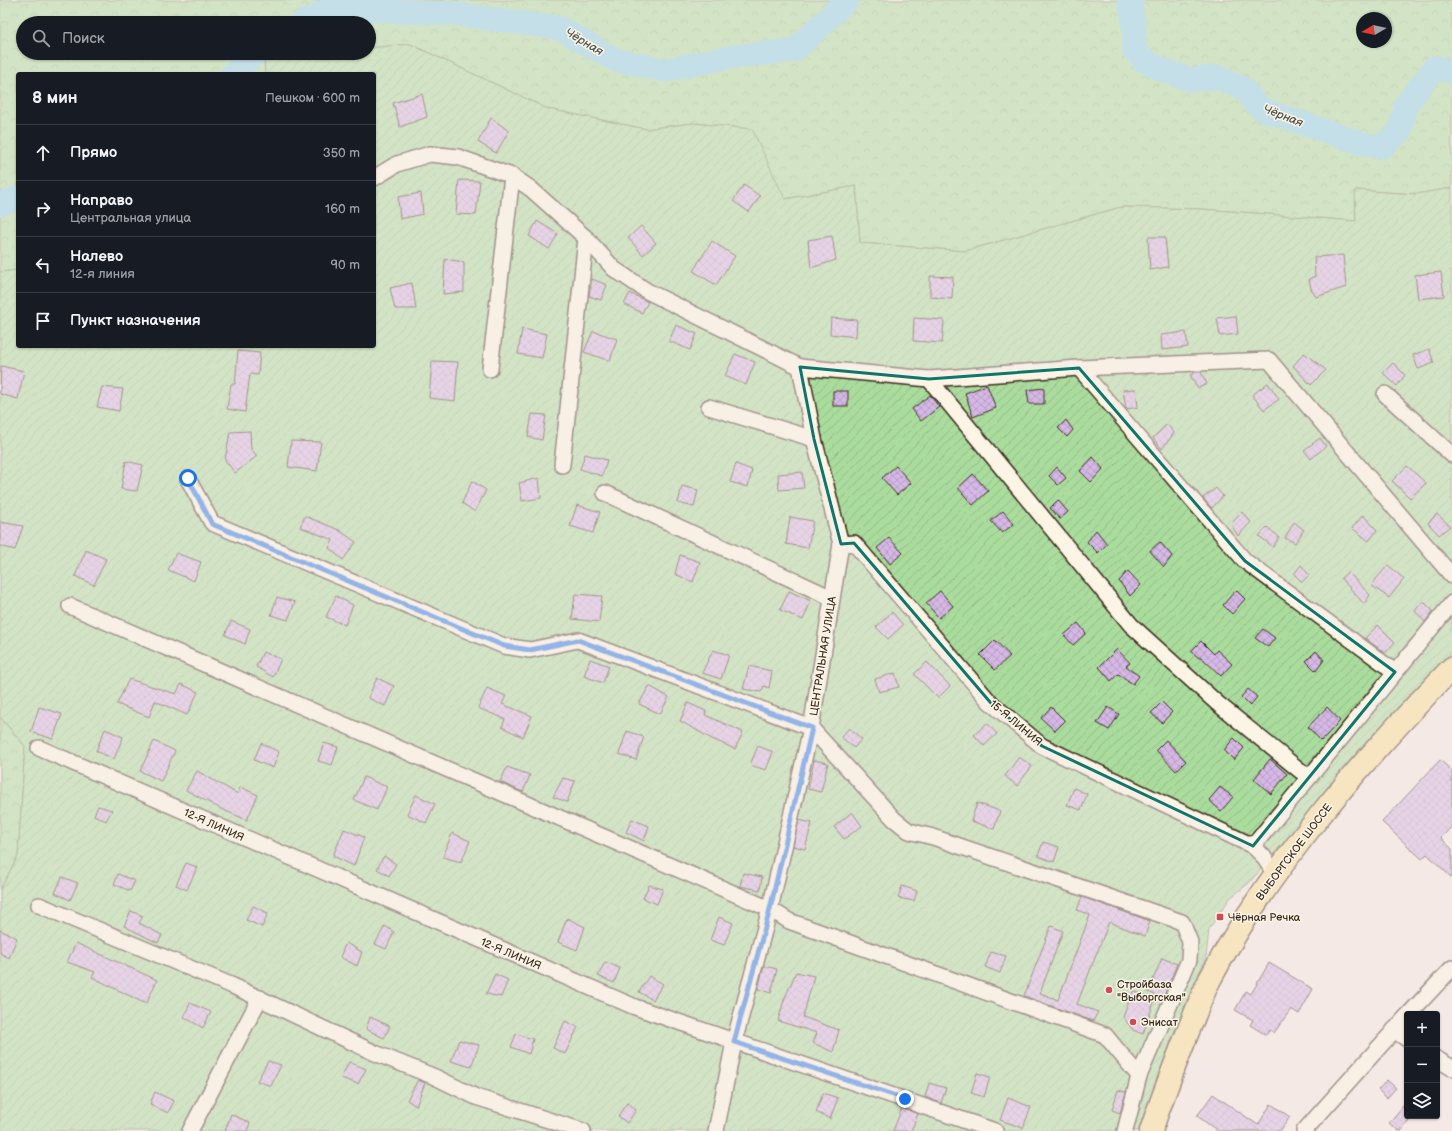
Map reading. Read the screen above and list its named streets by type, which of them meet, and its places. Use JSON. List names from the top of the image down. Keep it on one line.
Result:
{"streets":{"main road":["ВЫБОРГСКОЕ ШОССЕ"],"street":["ЦЕНТРАЛЬНАЯ УЛИЦА","15-Я ЛИНИЯ","12-Я ЛИНИЯ"]},"crossings":[["ЦЕНТРАЛЬНАЯ УЛИЦА","15-Я ЛИНИЯ"],["ЦЕНТРАЛЬНАЯ УЛИЦА","12-Я ЛИНИЯ"],["15-Я ЛИНИЯ","ВЫБОРГСКОЕ ШОССЕ"]],"water":["Чёрная"],"places":{"transit":["Чёрная Речка"],"other":["Стройбаза \"Выборгская\"","Энисат"]},"north":"left","page":{"search":"Поиск","heading":["8 мин","Пешком · 600 m"],"list":[["Прямо","350 m"],["Направо","Центральная улица","160 m"],["Налево","12-я линия","90 m"],"Пункт назначения"],"map_buttons":["+","−"]}}
